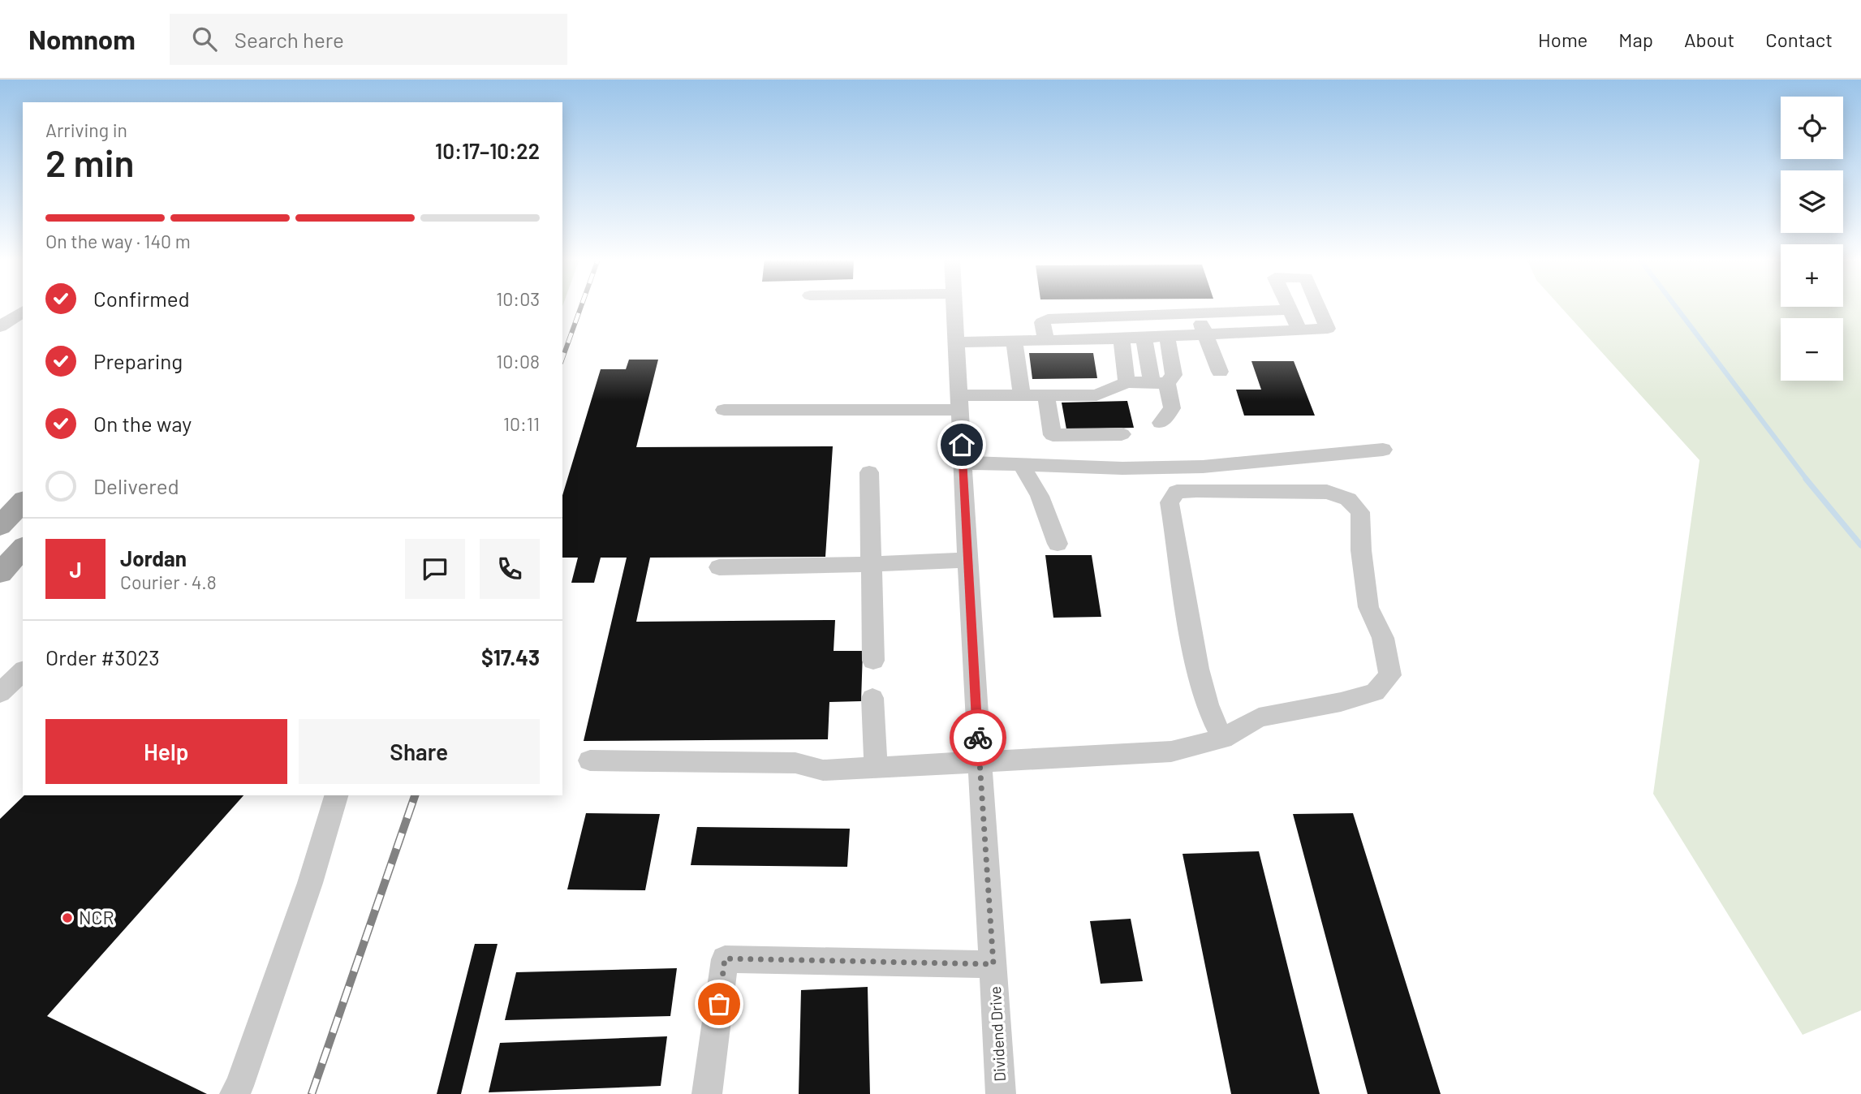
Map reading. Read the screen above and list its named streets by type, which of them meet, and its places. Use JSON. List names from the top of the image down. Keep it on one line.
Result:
{"streets":{"street":["Dividend Drive"]},"places":["NCR"],"page":{"header":"Nomnom","search":"Search here","nav":["Home","Map","About","Contact"],"map_buttons":["+","−"],"heading":["2 min","Arriving in","10:17–10:22"],"panel":["Jordan","Courier · 4.8","Order #3023","$17.43"],"bar":"On the way · 140 m","list":[["Confirmed","10:03"],["Preparing","10:08"],["On the way","10:11"],"Delivered"],"round":"J","buttons":["Help","Share"]}}
